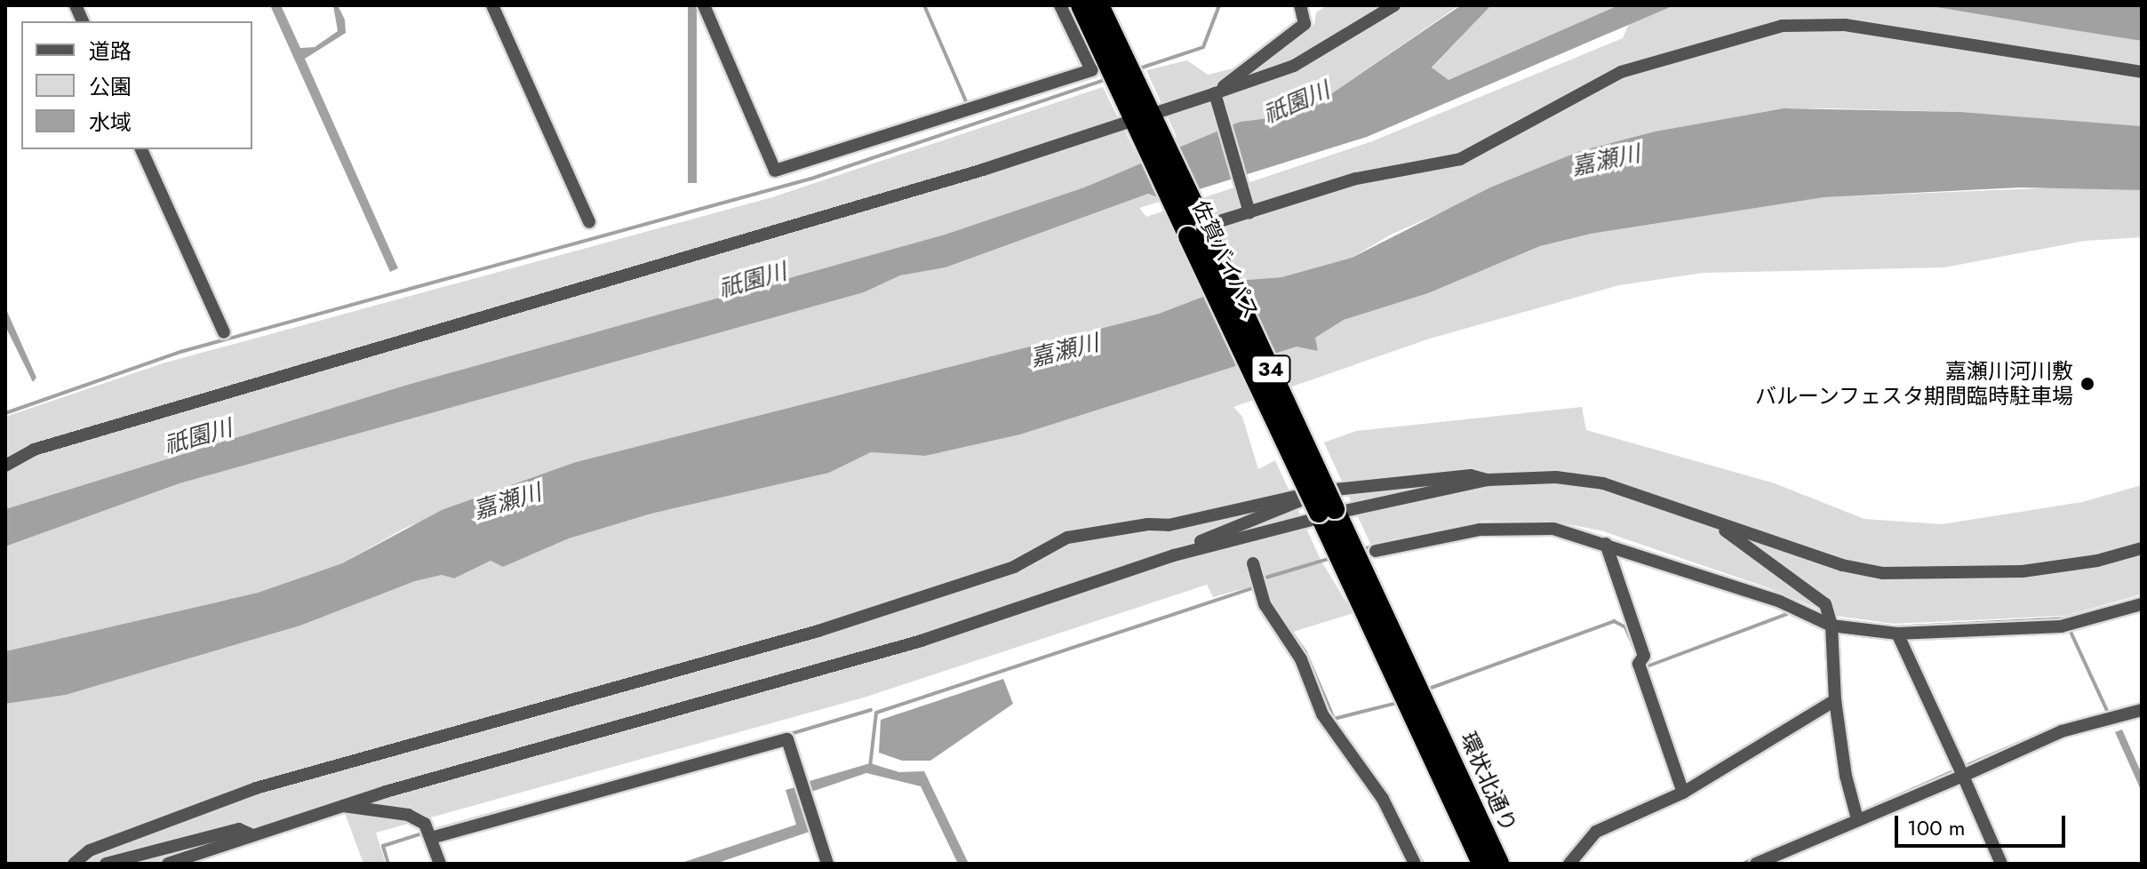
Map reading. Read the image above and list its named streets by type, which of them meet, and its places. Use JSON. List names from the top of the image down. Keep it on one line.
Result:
{"streets":{"highway":["佐賀バイパス","34","環状北通り"]},"crossings":[["佐賀バイパス","環状北通り"]],"water":["祇園川","嘉瀬川"],"places":["嘉瀬川河川敷 バルーンフェスタ期間臨時駐車場"],"legend":["道路","公園","水域"],"scale_bar":"100 m"}
